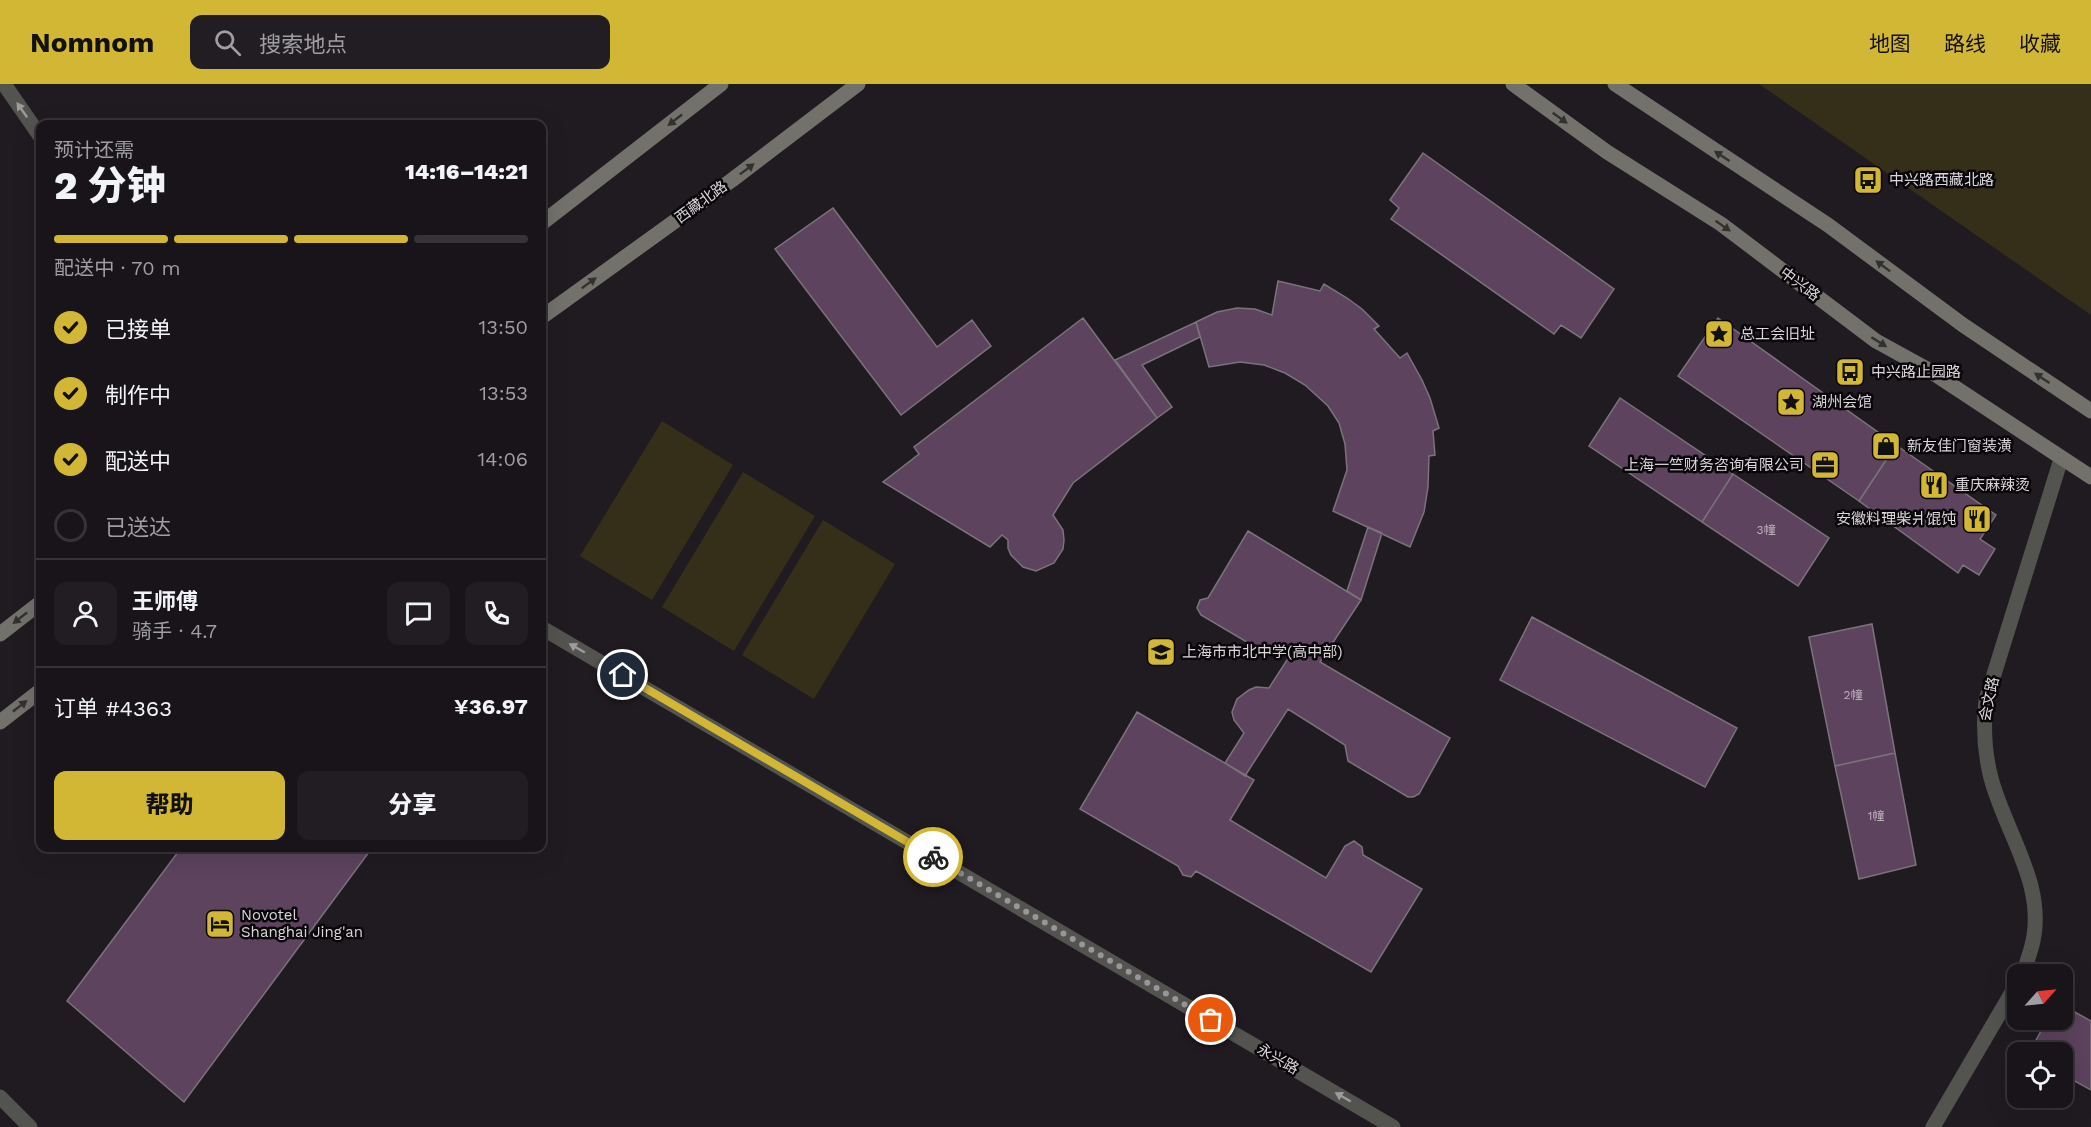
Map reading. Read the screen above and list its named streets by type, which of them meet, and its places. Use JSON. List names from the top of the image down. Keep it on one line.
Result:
{"streets":{"main road":["西藏北路","中兴路"],"street":["会文路","永兴路"]},"crossings":[["中兴路","会文路"]],"one_way":["永兴路"],"places":{"bus stop":["中兴路西藏北路","中兴路止园路"],"place":["总工会旧址","湖州会馆"],"shop":["新友佳门窗装潢"],"office":["上海一竺财务咨询有限公司"],"restaurant":["重庆麻辣烫","安徽料理柴爿馄饨"],"school or university":["上海市市北中学(高中部)"],"hotel":["Novotel Shanghai Jing'an"]},"house_numbers":["3幢","2幢","1幢"],"north":"top right","page":{"header":"Nomnom","search":"搜索地点","nav":["地图","路线","收藏"],"heading":["2 分钟","预计还需","14:16–14:21"],"panel":["王师傅","骑手 · 4.7","订单 #4363","¥36.97"],"bar":"配送中 · 70 m","list":[["已接单","13:50"],["制作中","13:53"],["配送中","14:06"],"已送达"],"buttons":["帮助","分享"]}}
